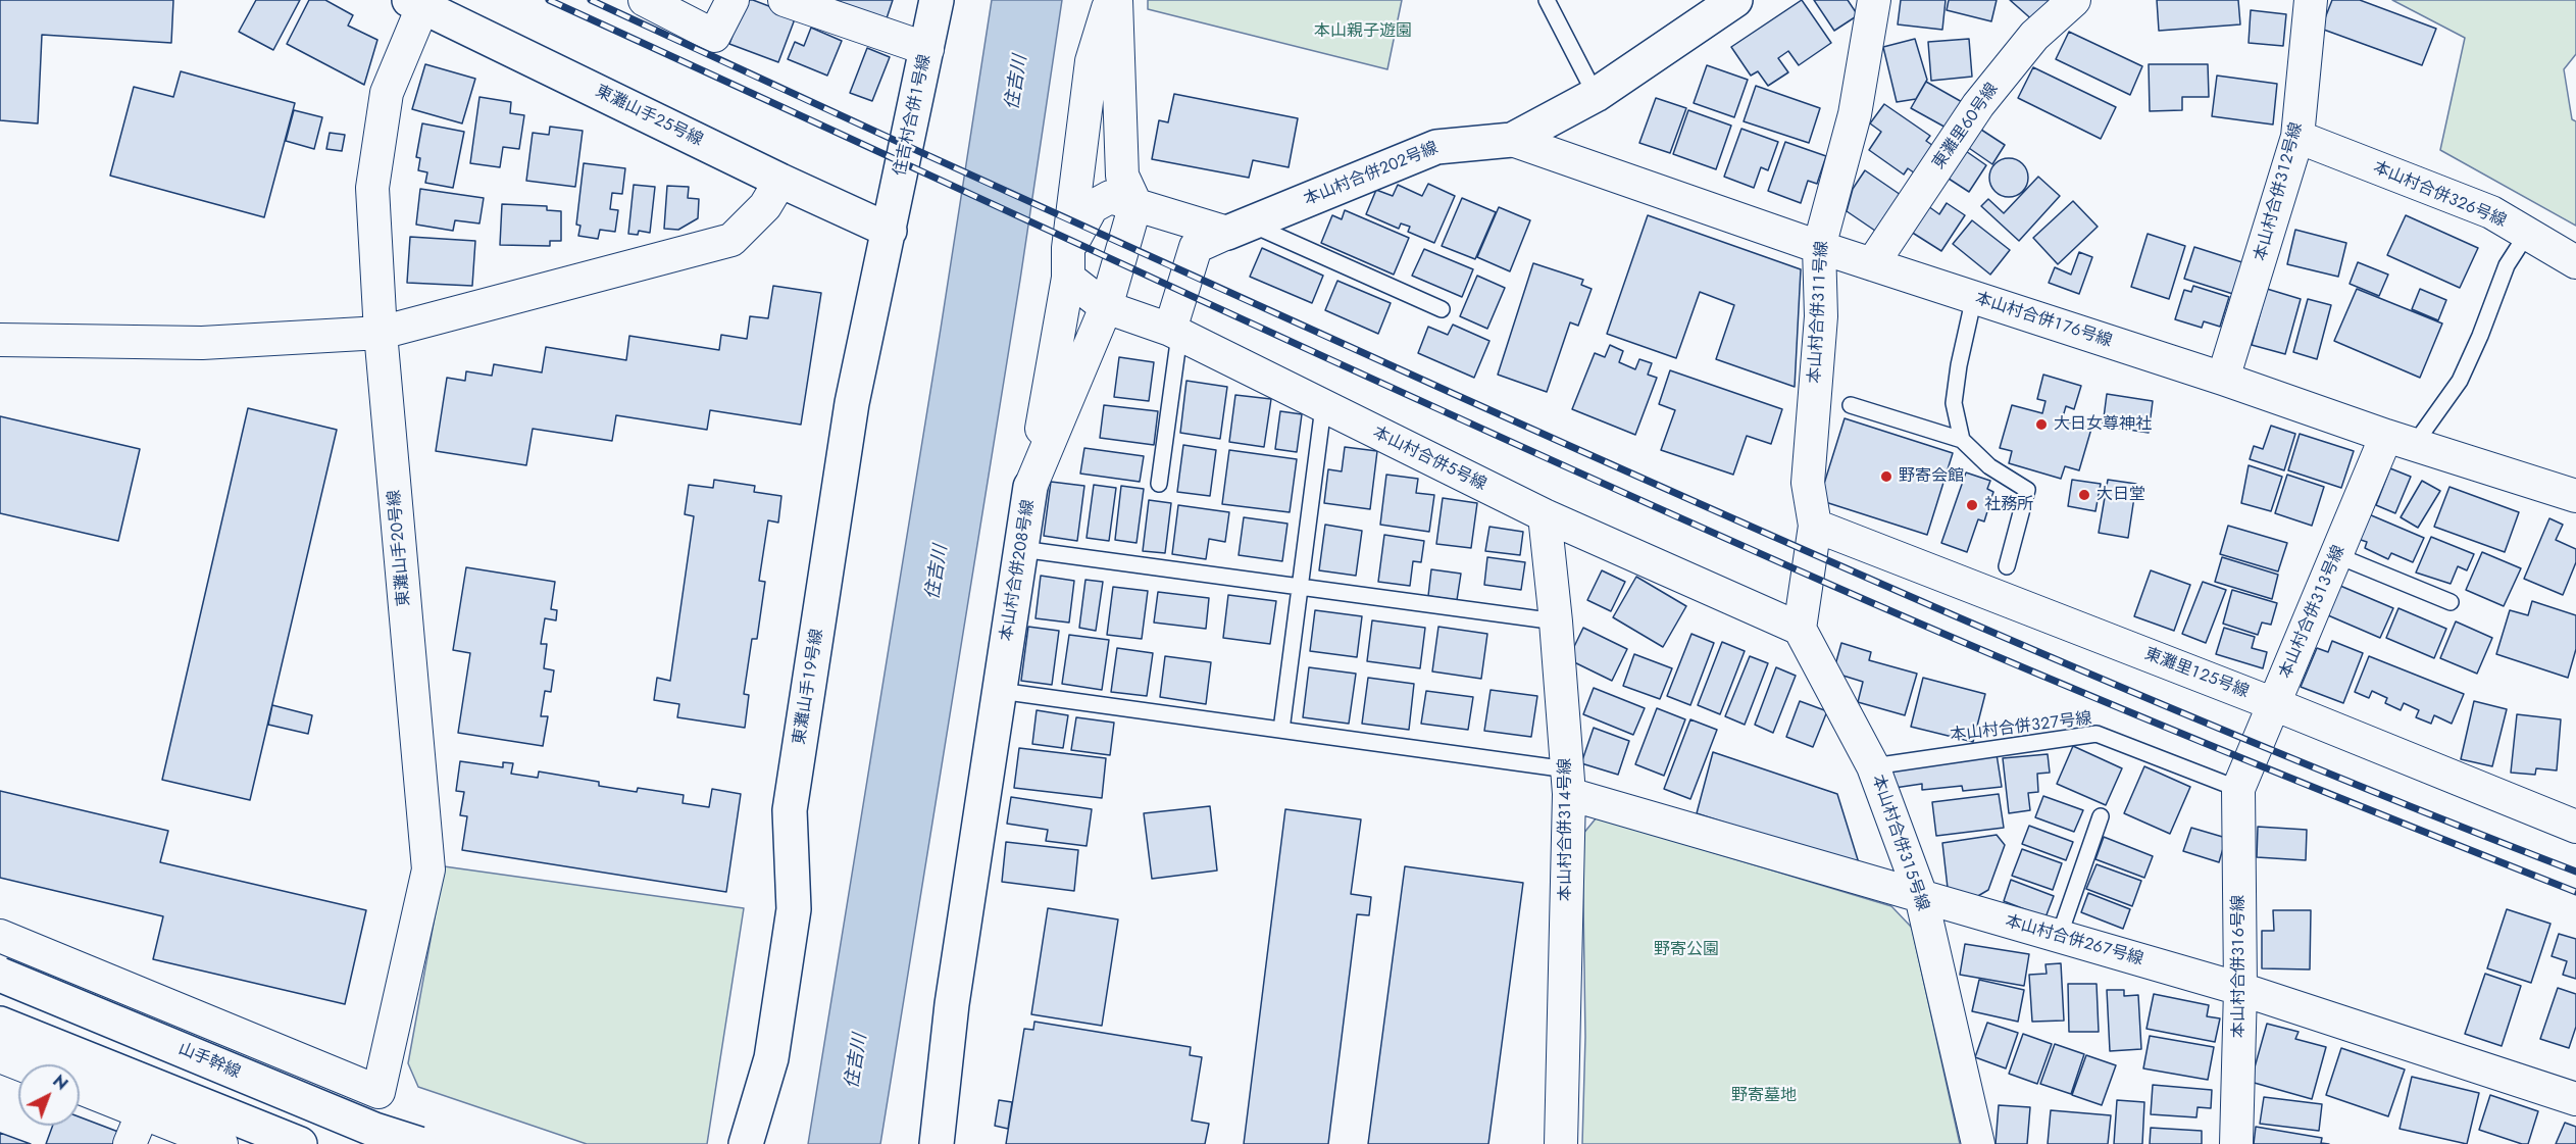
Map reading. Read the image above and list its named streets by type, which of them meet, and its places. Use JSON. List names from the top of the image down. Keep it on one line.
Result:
{"streets":{"street":["住吉村合併１号線","東灘山手２５号線","東灘里６０号線","本山村合併２０２号線","本山村合併３１２号線","本山村合併３２６号線","本山村合併３１１号線","本山村合併１７６号線","本山村合併５号線","東灘山手２０号線","本山村合併２０８号線","本山村合併３１３号線","東灘里１２５号線","東灘山手１９号線","本山村合併３１４号線","本山村合併３１５号線","本山村合併２６７号線","本山村合併３１６号線","山手幹線"],"lane":["本山村合併３２７号線"]},"crossings":[["住吉村合併１号線","東灘山手２５号線"],["住吉村合併１号線","東灘山手１９号線"],["東灘山手２５号線","東灘山手２０号線"],["東灘山手２５号線","東灘山手１９号線"],["東灘里６０号線","本山村合併１７６号線"],["本山村合併２０２号線","本山村合併１７６号線"],["本山村合併３１２号線","本山村合併３２６号線"],["本山村合併３１２号線","本山村合併１７６号線"],["本山村合併３２６号線","本山村合併３１３号線"],["本山村合併３１１号線","本山村合併１７６号線"],["本山村合併３１１号線","本山村合併５号線"],["本山村合併３１１号線","東灘里１２５号線"],["本山村合併３１１号線","本山村合併３１５号線"],["本山村合併１７６号線","本山村合併３１３号線"],["本山村合併５号線","本山村合併２０８号線"],["本山村合併５号線","本山村合併３１４号線"],["本山村合併５号線","本山村合併３１５号線"],["本山村合併３１３号線","東灘里１２５号線"],["本山村合併３１３号線","本山村合併３２７号線"],["本山村合併３１３号線","本山村合併３１６号線"],["本山村合併３２７号線","本山村合併３１５号線"],["本山村合併３２７号線","本山村合併３１６号線"],["本山村合併３１４号線","本山村合併２６７号線"],["本山村合併３１５号線","本山村合併２６７号線"],["本山村合併２６７号線","本山村合併３１６号線"]],"water":["住吉川"],"parks":["本山親子遊園","野寄公園","野寄墓地"],"places":["大日女尊神社","野寄会館","大日堂","社務所"],"north":"top right"}
